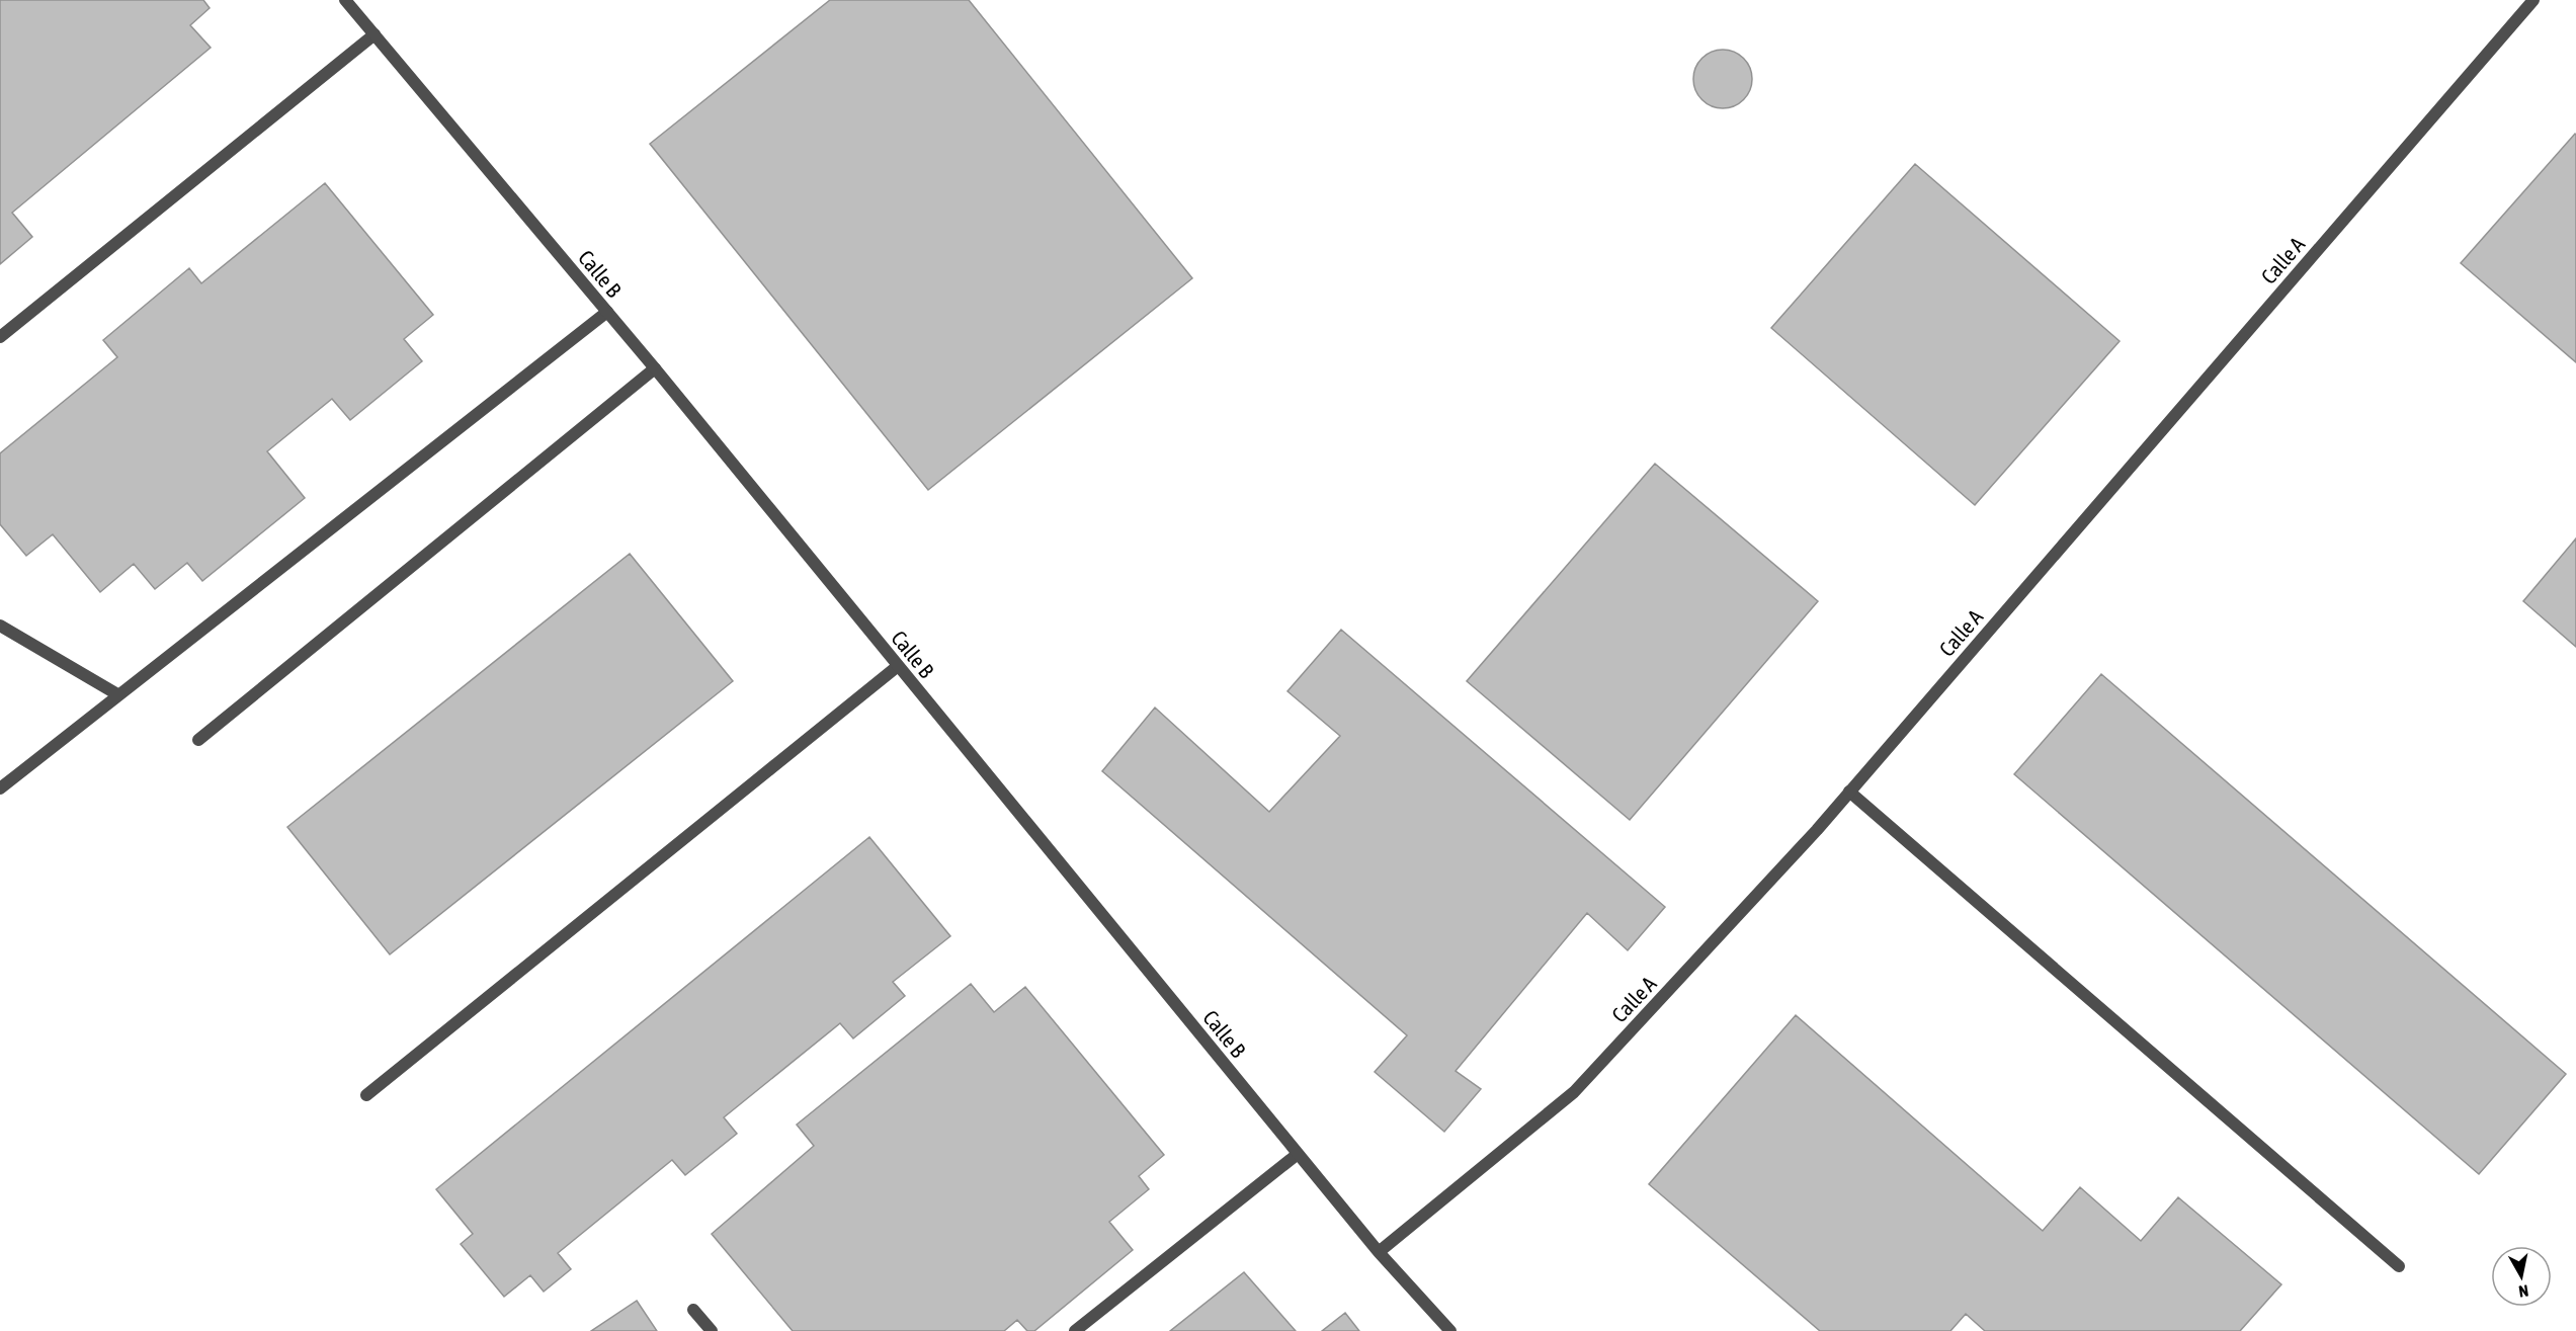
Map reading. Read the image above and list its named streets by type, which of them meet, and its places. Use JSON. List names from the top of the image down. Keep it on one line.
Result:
{"streets":{"street":["Calle A","Calle B"]},"crossings":[["Calle A","Calle B"]],"north":"bottom"}
